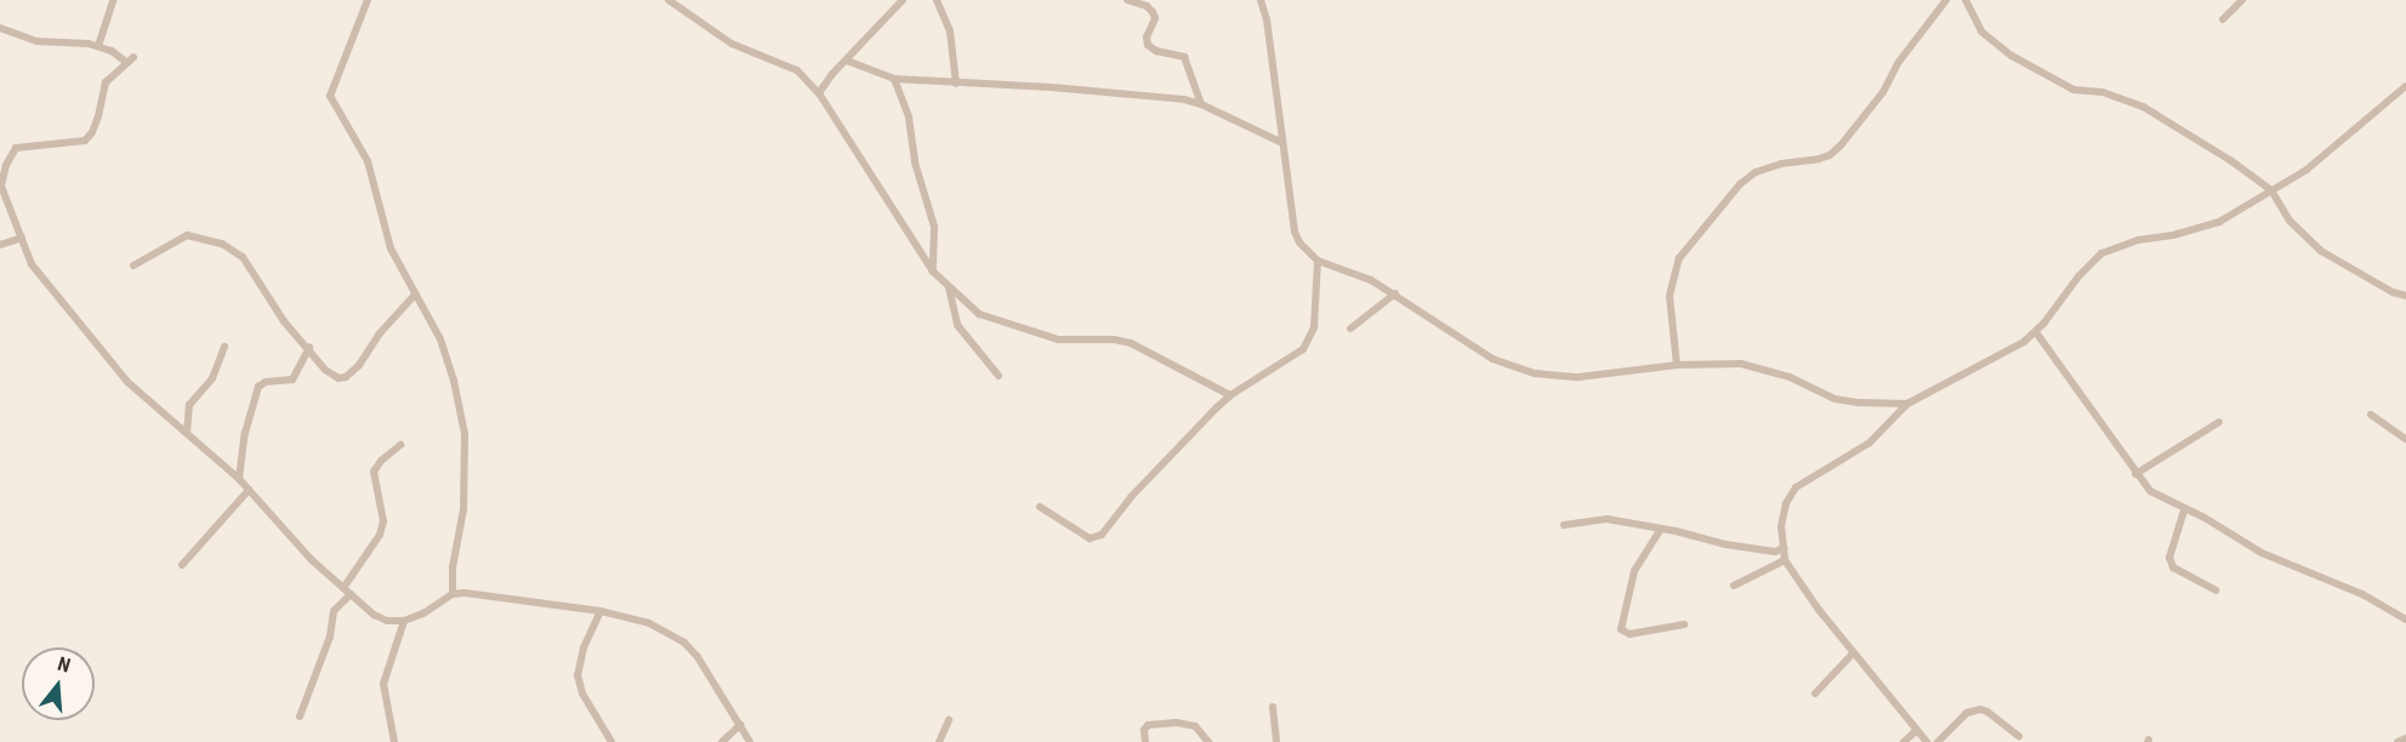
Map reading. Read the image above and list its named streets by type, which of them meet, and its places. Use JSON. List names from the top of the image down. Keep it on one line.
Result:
{"north":"top"}
